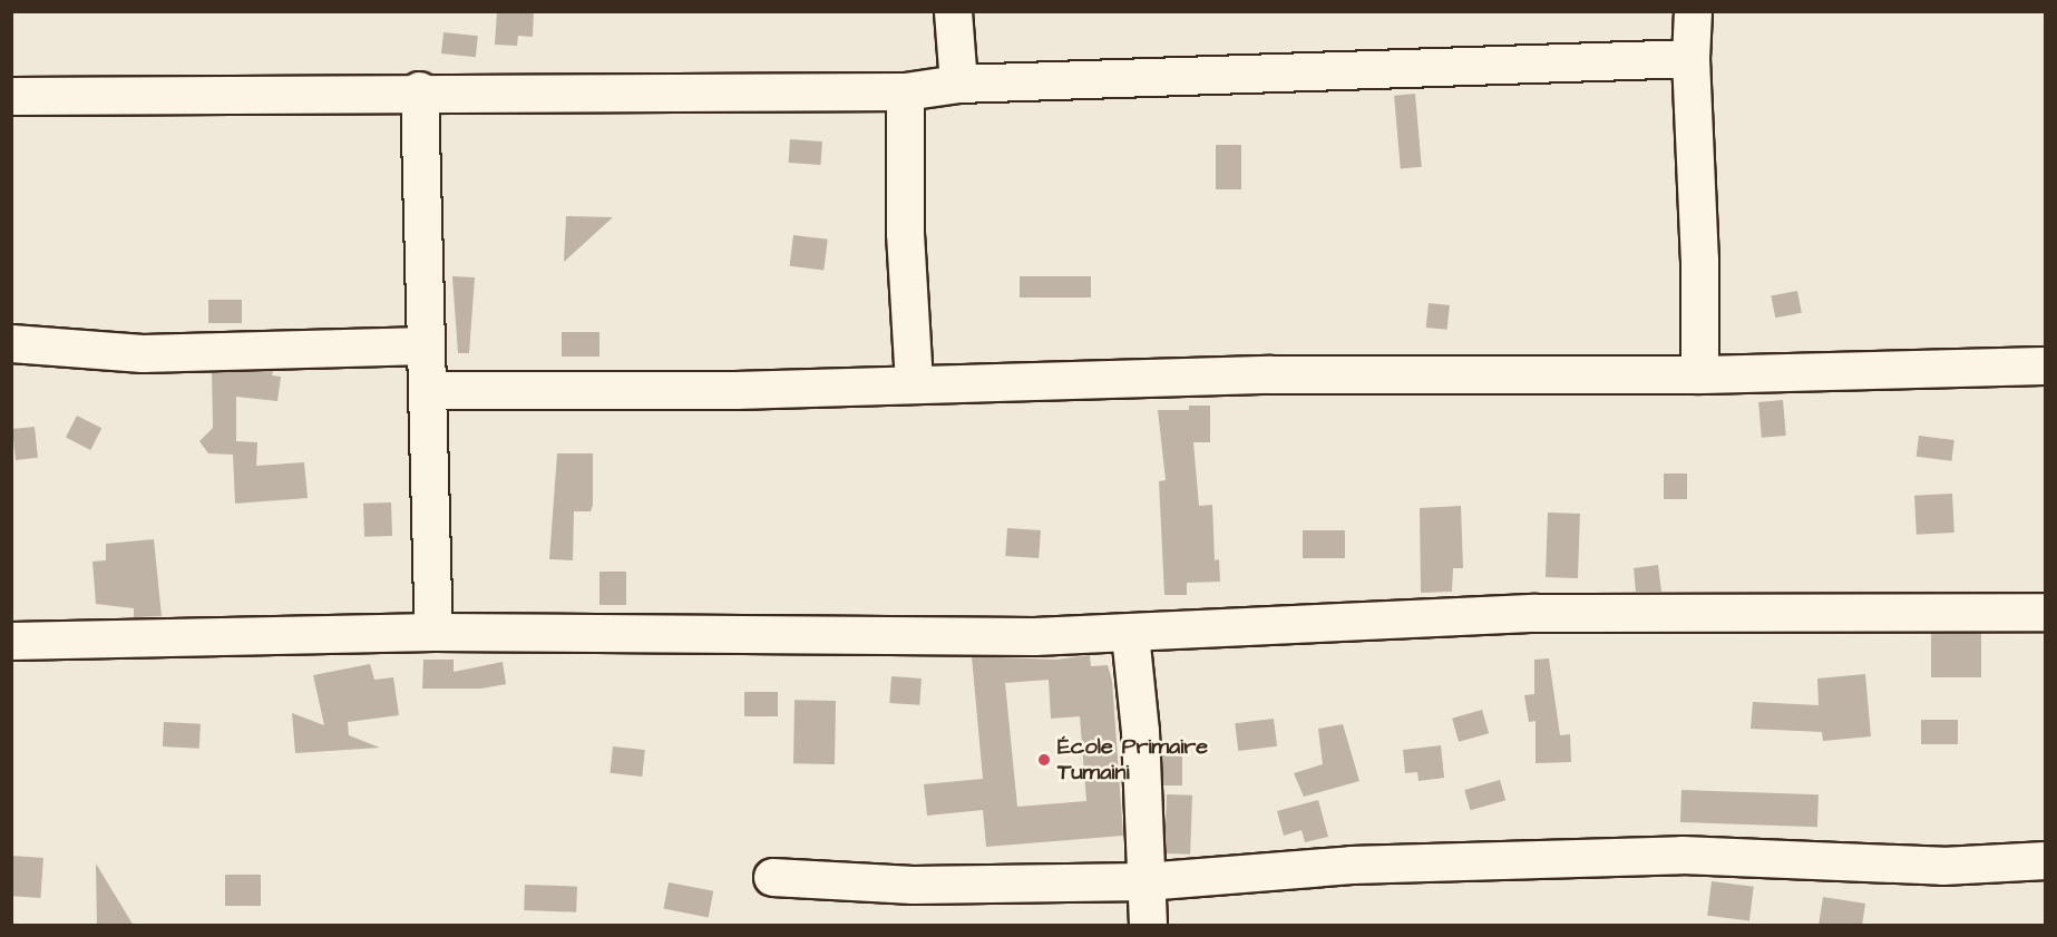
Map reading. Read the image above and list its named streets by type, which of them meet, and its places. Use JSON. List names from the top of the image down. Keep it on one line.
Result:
{"places":["École Primaire Tumaini"]}
